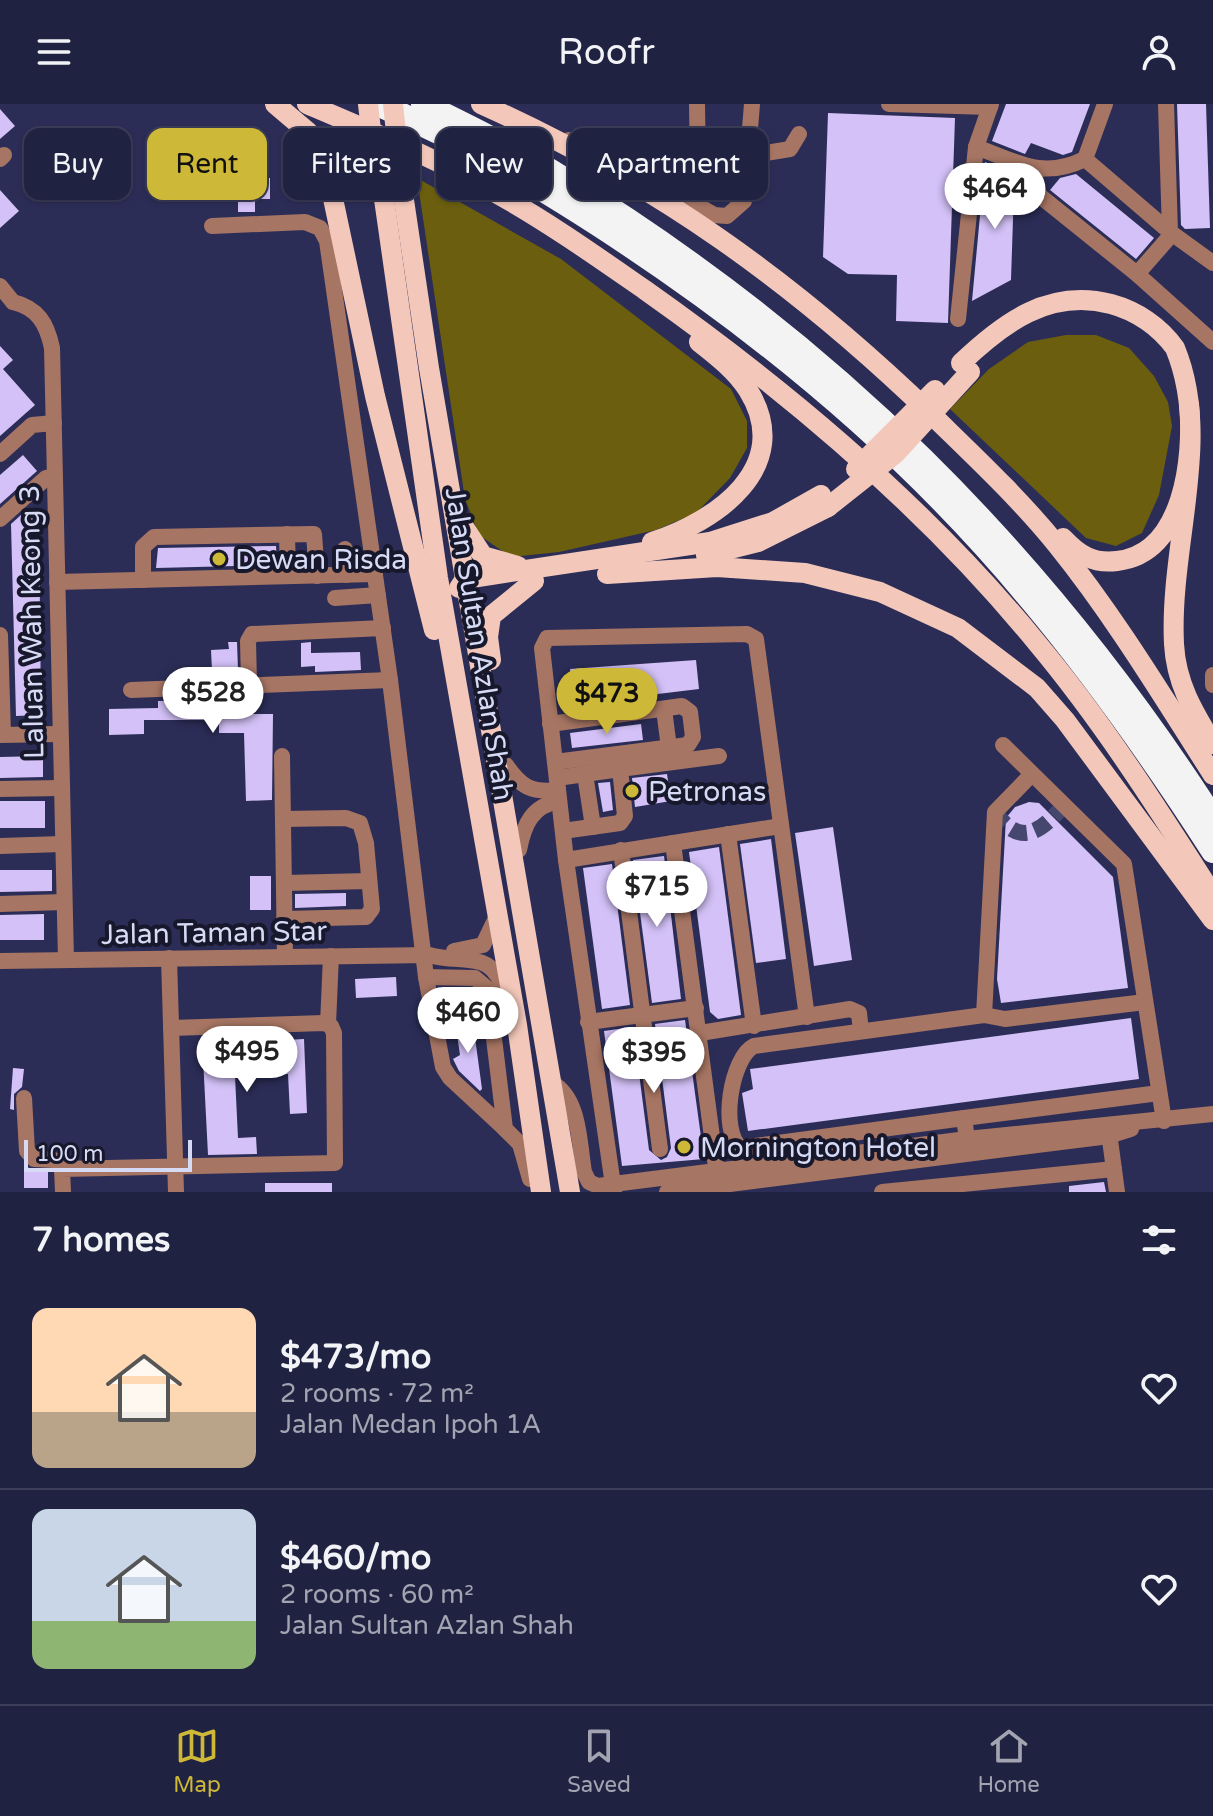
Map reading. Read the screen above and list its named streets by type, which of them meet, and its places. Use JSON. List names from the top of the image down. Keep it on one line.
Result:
{"streets":{"main road":["Jalan Sultan Azlan Shah"],"street":["Laluan Wah Keong 3","Jalan Taman Star"]},"crossings":[["Laluan Wah Keong 3","Jalan Taman Star"],["Jalan Sultan Azlan Shah","Jalan Taman Star"]],"places":["Dewan Risda","Petronas","Mornington Hotel"],"scale_bar":"100 m","page":{"header":"Roofr","chip":["Buy","Rent","Filters","New","Apartment"],"price":["$464","$528","$473","$715","$460","$495","$395"],"scale":"100 m","heading":"7 homes","list":[{"name":"$473/mo","note":"2 rooms · 72 m² · Jalan Medan Ipoh 1A"},{"name":"$460/mo","note":"2 rooms · 60 m² · Jalan Sultan Azlan Shah"}],"tabs":["Map","Saved","Home"]}}
